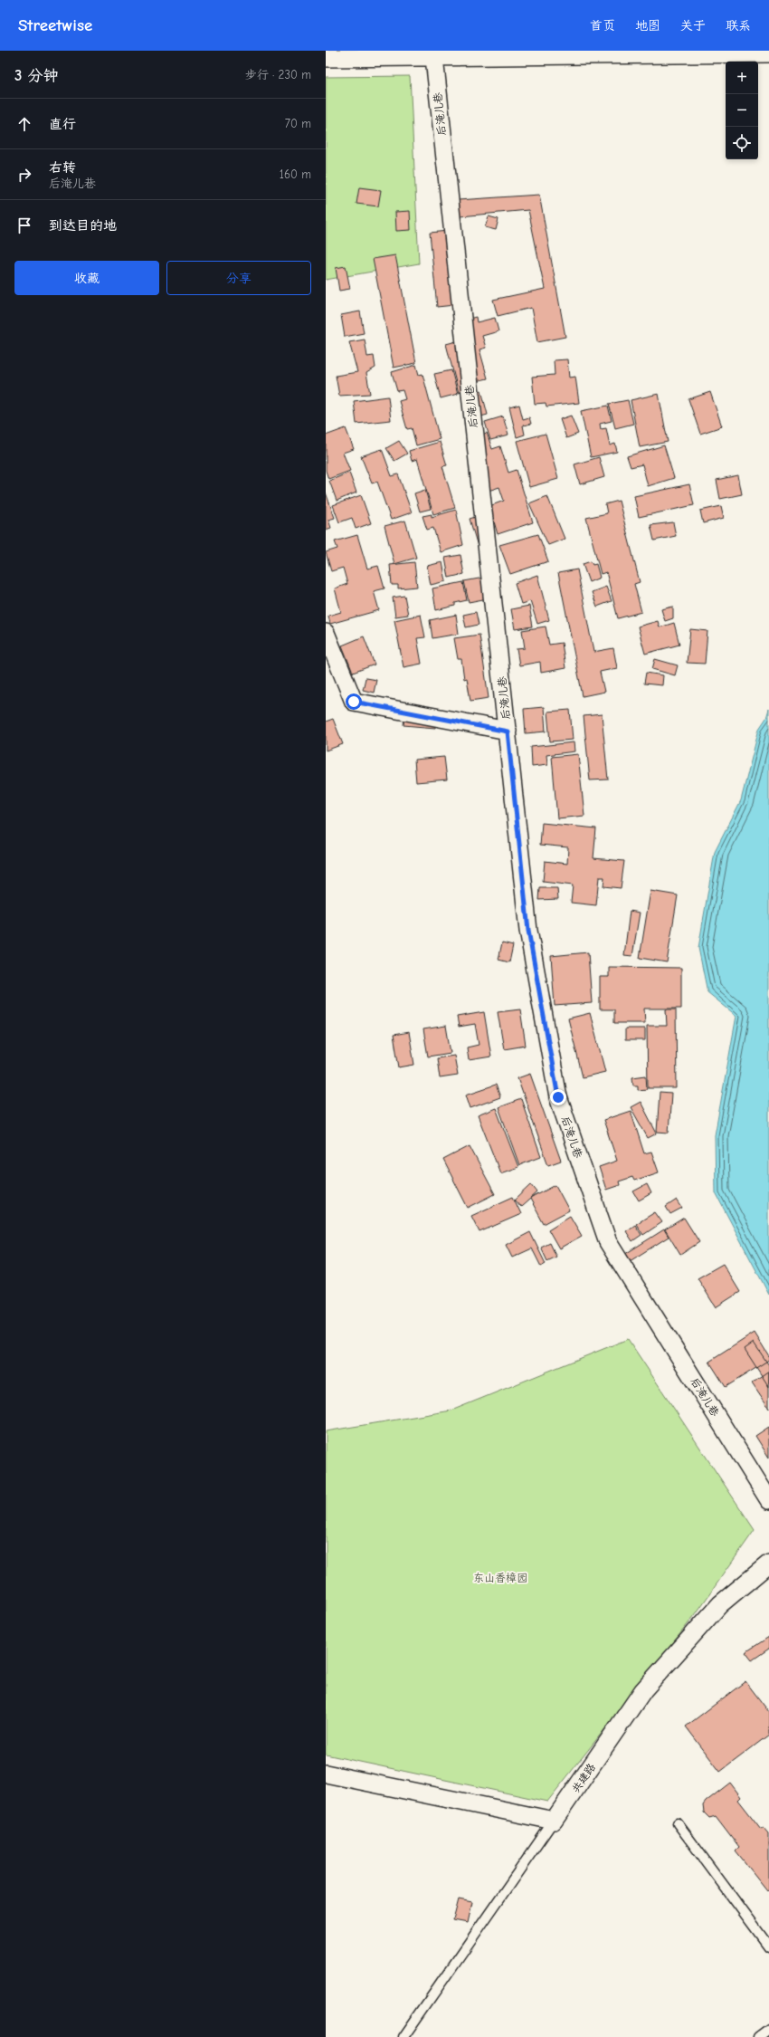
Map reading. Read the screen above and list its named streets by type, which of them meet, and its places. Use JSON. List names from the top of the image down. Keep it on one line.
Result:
{"streets":{"street":["后淹儿巷","共建路"]},"parks":["东山香樟园"],"page":{"header":"Streetwise","nav":["首页","地图","关于","联系"],"heading":["3 分钟","步行 · 230 m"],"map_buttons":["+","−"],"list":[["直行","70 m"],["右转","后淹儿巷","160 m"],"到达目的地"],"buttons":["收藏","分享"]}}
